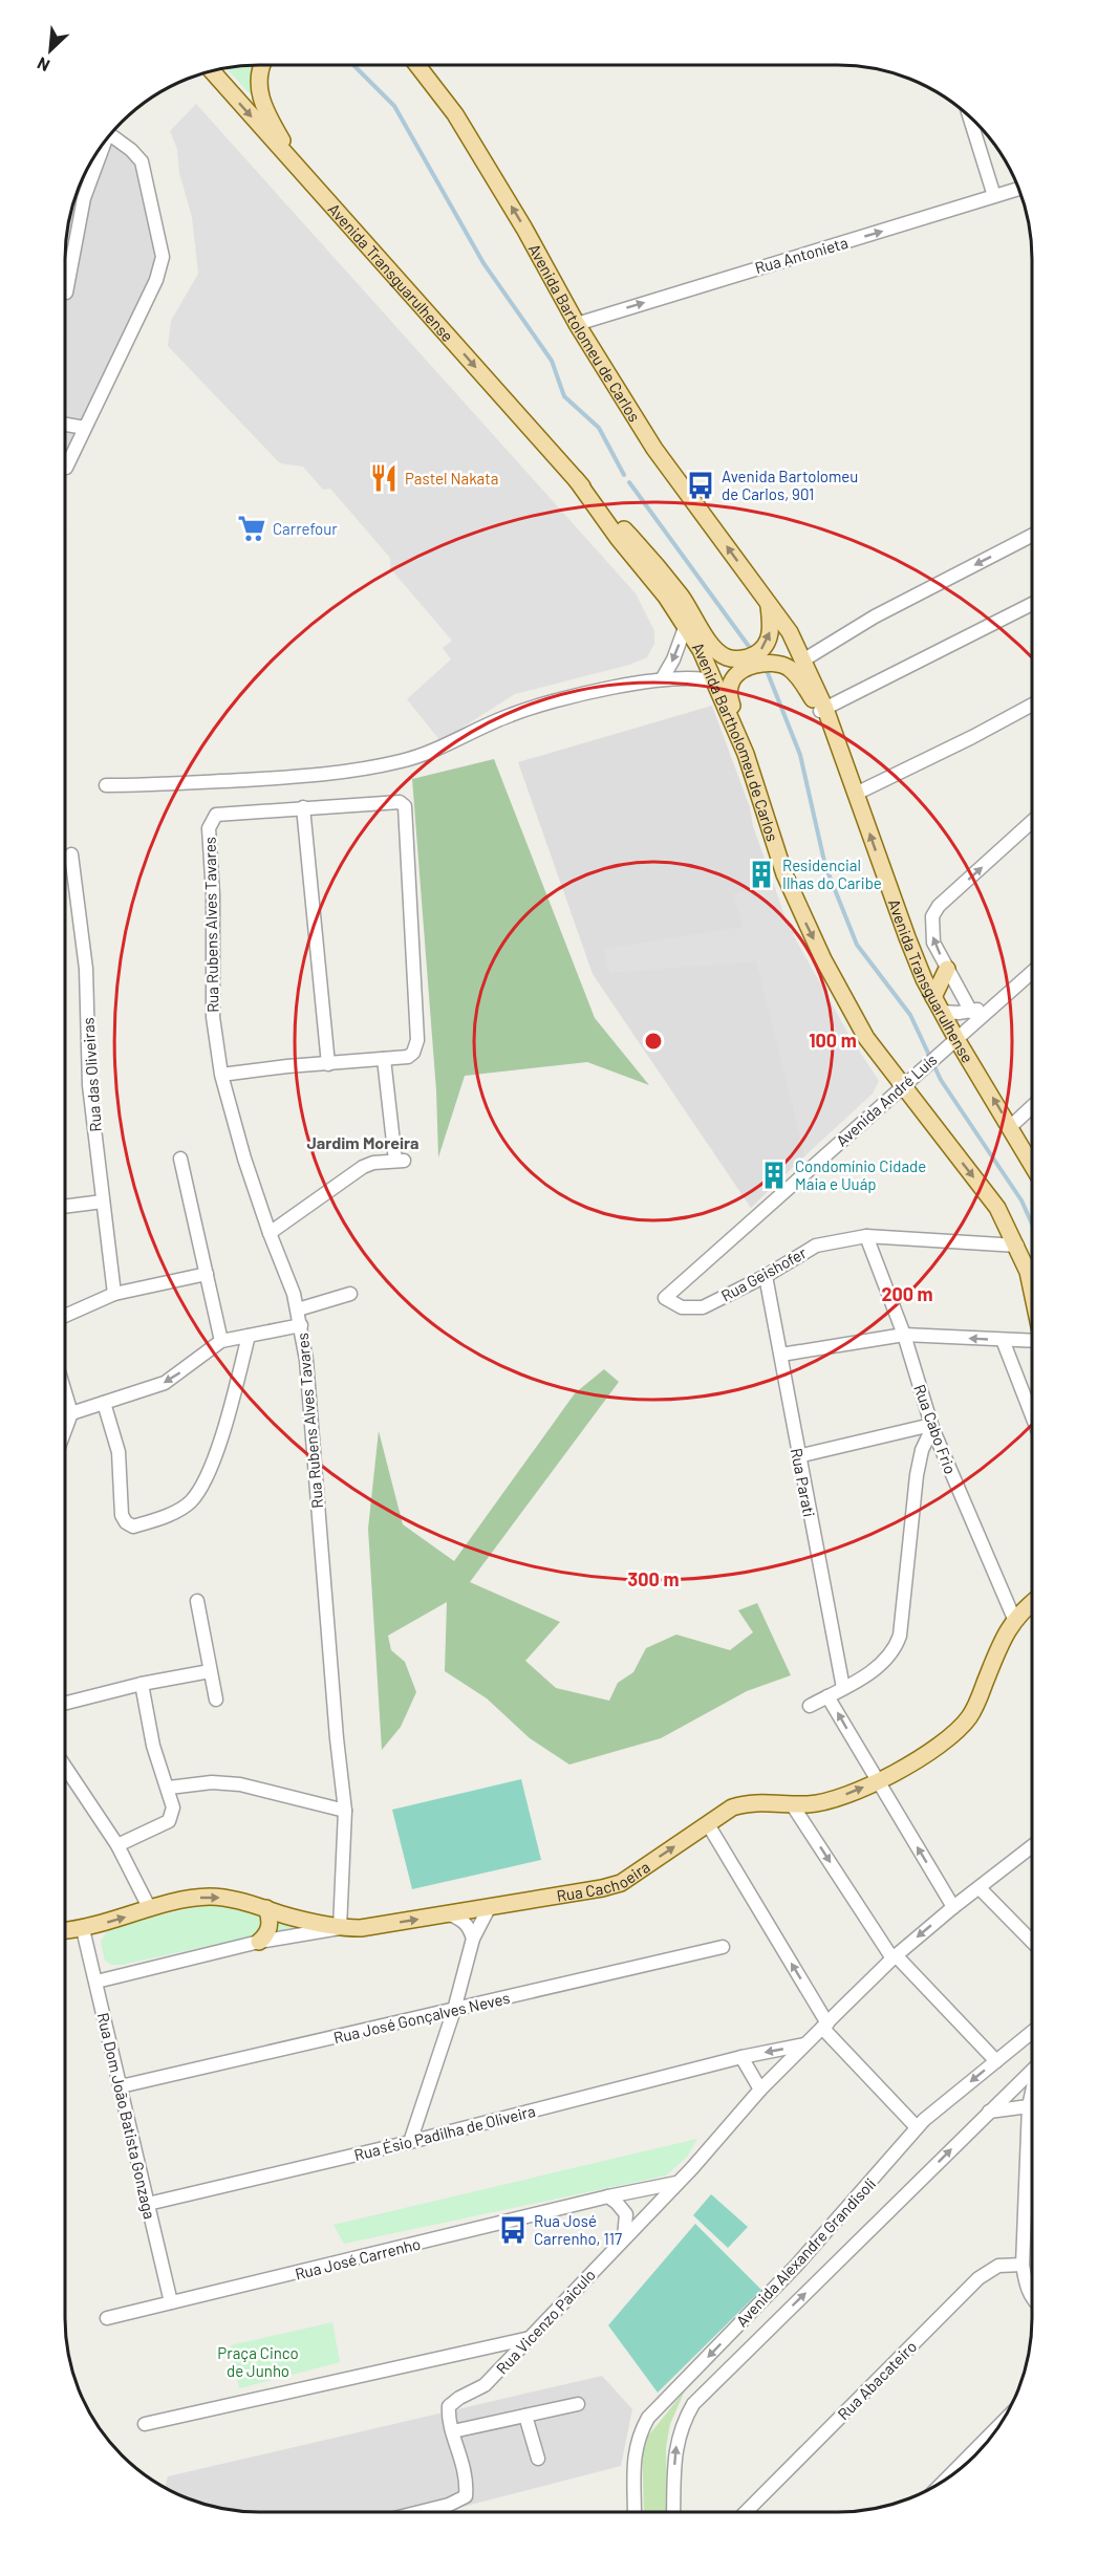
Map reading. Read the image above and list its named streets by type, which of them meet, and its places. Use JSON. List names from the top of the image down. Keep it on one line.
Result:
{"streets":{"main road":["Avenida Transguarulhense","Avenida Bartolomeu de Carlos","Avenida Bartholomeu de Carlos","Rua Cachoeira"],"street":["Rua Antonieta","Rua Rubens Alves Tavares","Rua das Oliveiras","Avenida André Luís","Rua Geishofer","Rua Cabo Frio","Rua Parati","Rua José Gonçalves Neves","Rua Dom João Batista Gonzaga","Rua Ésio Padilha de Oliveira","Avenida Alexandre Grandisoli","Rua José Carrenho","Rua Vicenzo Paiculo","Rua Abacateiro"]},"crossings":[["Rua Antonieta","Avenida Bartolomeu de Carlos"],["Avenida Transguarulhense","Avenida Bartholomeu de Carlos"],["Avenida Transguarulhense","Avenida André Luís"],["Avenida Bartholomeu de Carlos","Avenida André Luís"],["Rua Rubens Alves Tavares","Rua Cachoeira"],["Avenida André Luís","Rua Geishofer"],["Rua Geishofer","Rua Cabo Frio"],["Rua Geishofer","Rua Parati"],["Rua Cabo Frio","Rua Cachoeira"],["Rua Cachoeira","Rua Dom João Batista Gonzaga"],["Rua José Gonçalves Neves","Rua Dom João Batista Gonzaga"],["Rua Dom João Batista Gonzaga","Rua Ésio Padilha de Oliveira"],["Rua Dom João Batista Gonzaga","Rua José Carrenho"],["Rua Ésio Padilha de Oliveira","Rua Vicenzo Paiculo"],["Rua José Carrenho","Rua Vicenzo Paiculo"]],"one_way":["Rua Antonieta","Avenida Bartolomeu de Carlos","Avenida Bartholomeu de Carlos","Rua Cachoeira"],"districts":["Jardim Moreira"],"parks":["Praça Cinco de Junho"],"places":{"restaurant":["Pastel Nakata"],"bus stop":["Avenida Bartolomeu de Carlos, 901","Rua José Carrenho, 117"],"supermarket":["Carrefour"],"building":["Residencial Ilhas do Caribe","Condomínio Cidade Maia e Uuáp"]},"north":"bottom left","rings":["100 m","200 m","300 m"]}
